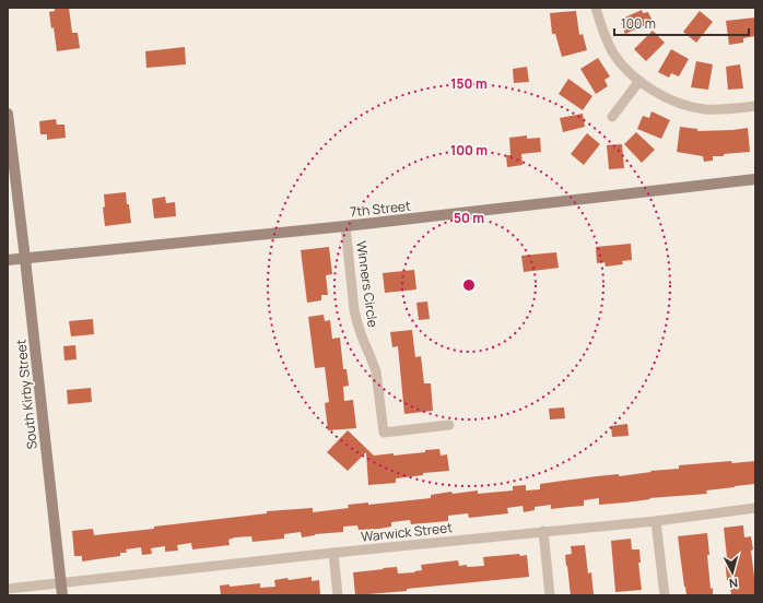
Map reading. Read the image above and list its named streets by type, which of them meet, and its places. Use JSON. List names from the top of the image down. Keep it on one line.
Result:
{"streets":{"street":["7th Street","Winners Circle","South Kirby Street","Warwick Street"]},"crossings":[["7th Street","Winners Circle"],["7th Street","South Kirby Street"],["South Kirby Street","Warwick Street"]],"scale_bar":"100 m","north":"bottom","rings":["150 m","100 m","50 m"]}
